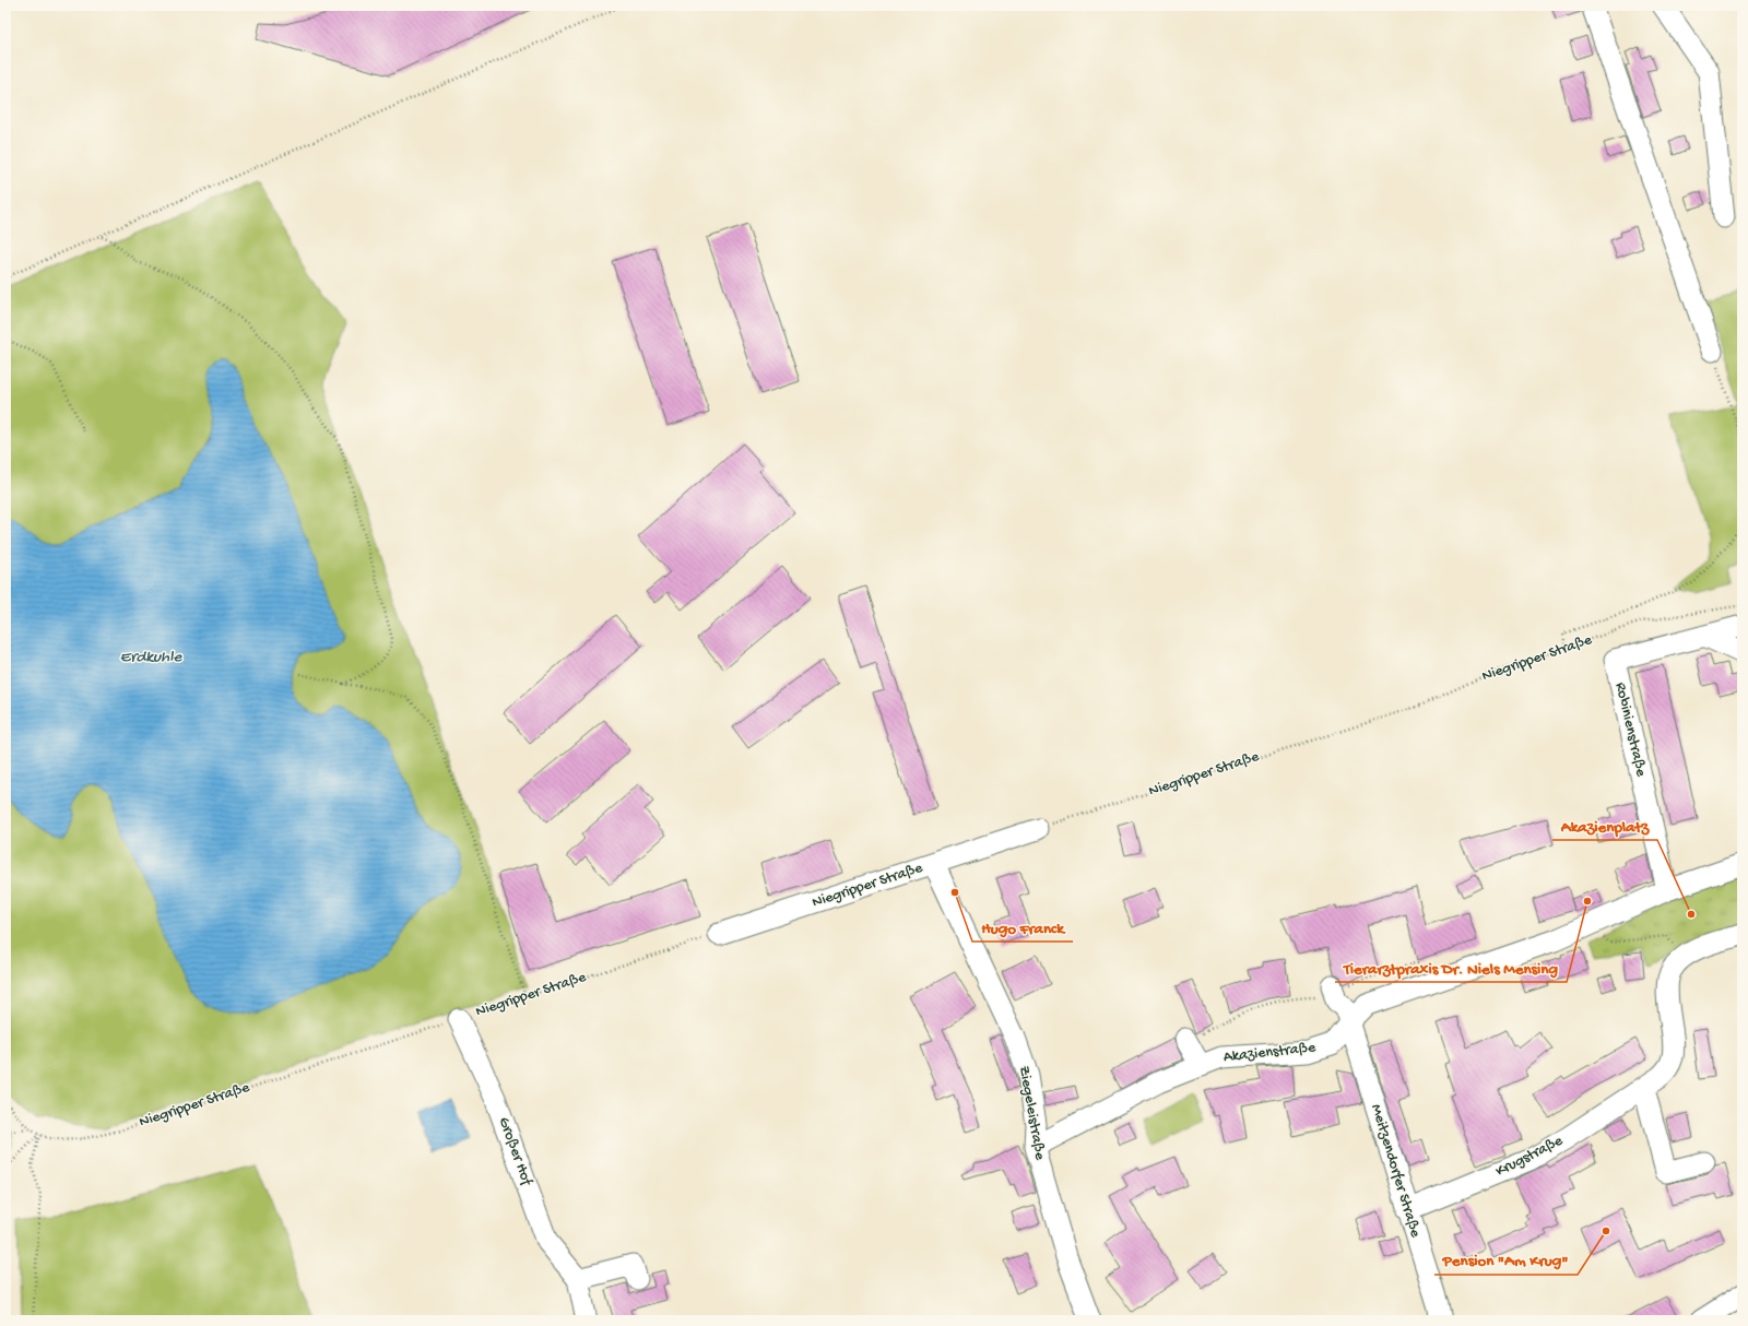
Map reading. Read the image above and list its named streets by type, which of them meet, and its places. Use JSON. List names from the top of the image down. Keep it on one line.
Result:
{"streets":{"street":["Niegripper Straße","Robinienstraße","Akazienstraße","Ziegeleistraße","Großer Hof","Krugstraße","Meitzendorfer Straße"]},"crossings":[["Niegripper Straße","Ziegeleistraße"],["Niegripper Straße","Großer Hof"],["Robinienstraße","Akazienstraße"],["Akazienstraße","Ziegeleistraße"],["Akazienstraße","Meitzendorfer Straße"],["Krugstraße","Meitzendorfer Straße"]],"water":["Erdkuhle"],"places":["Hugo Franck","Tierarztpraxis Dr. Niels Mensing","Akazienplatz","Pension \"Am Krug\""]}
